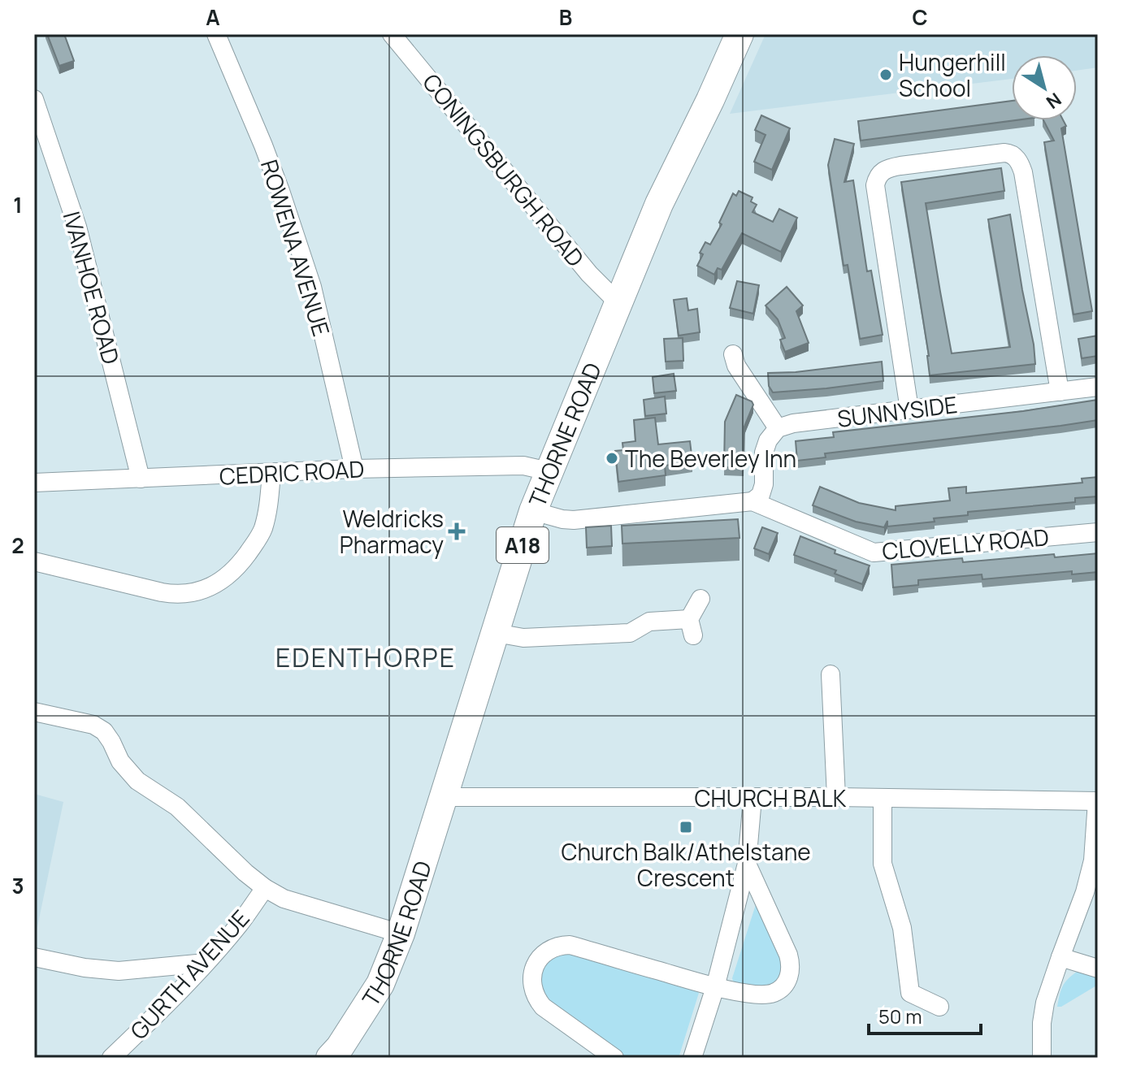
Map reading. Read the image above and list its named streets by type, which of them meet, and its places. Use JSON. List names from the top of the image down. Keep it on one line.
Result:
{"streets":{"main road":["THORNE ROAD","A18"],"street":["CONINGSBURGH ROAD","ROWENA AVENUE","IVANHOE ROAD","SUNNYSIDE","CEDRIC ROAD","CLOVELLY ROAD","CHURCH BALK","GURTH AVENUE"]},"crossings":[["CONINGSBURGH ROAD","THORNE ROAD"],["ROWENA AVENUE","CEDRIC ROAD"],["IVANHOE ROAD","CEDRIC ROAD"],["THORNE ROAD","CEDRIC ROAD"],["THORNE ROAD","CLOVELLY ROAD"],["THORNE ROAD","CHURCH BALK"]],"districts":["EDENTHORPE"],"places":{"other":["Hungerhill School","The Beverley Inn"],"health":["Weldricks Pharmacy"],"transit":["Church Balk/Athelstane Crescent"]},"scale_bar":"50 m","north":"bottom right","grid":{"columns":["A","B","C"],"rows":["1","2","3"]}}
